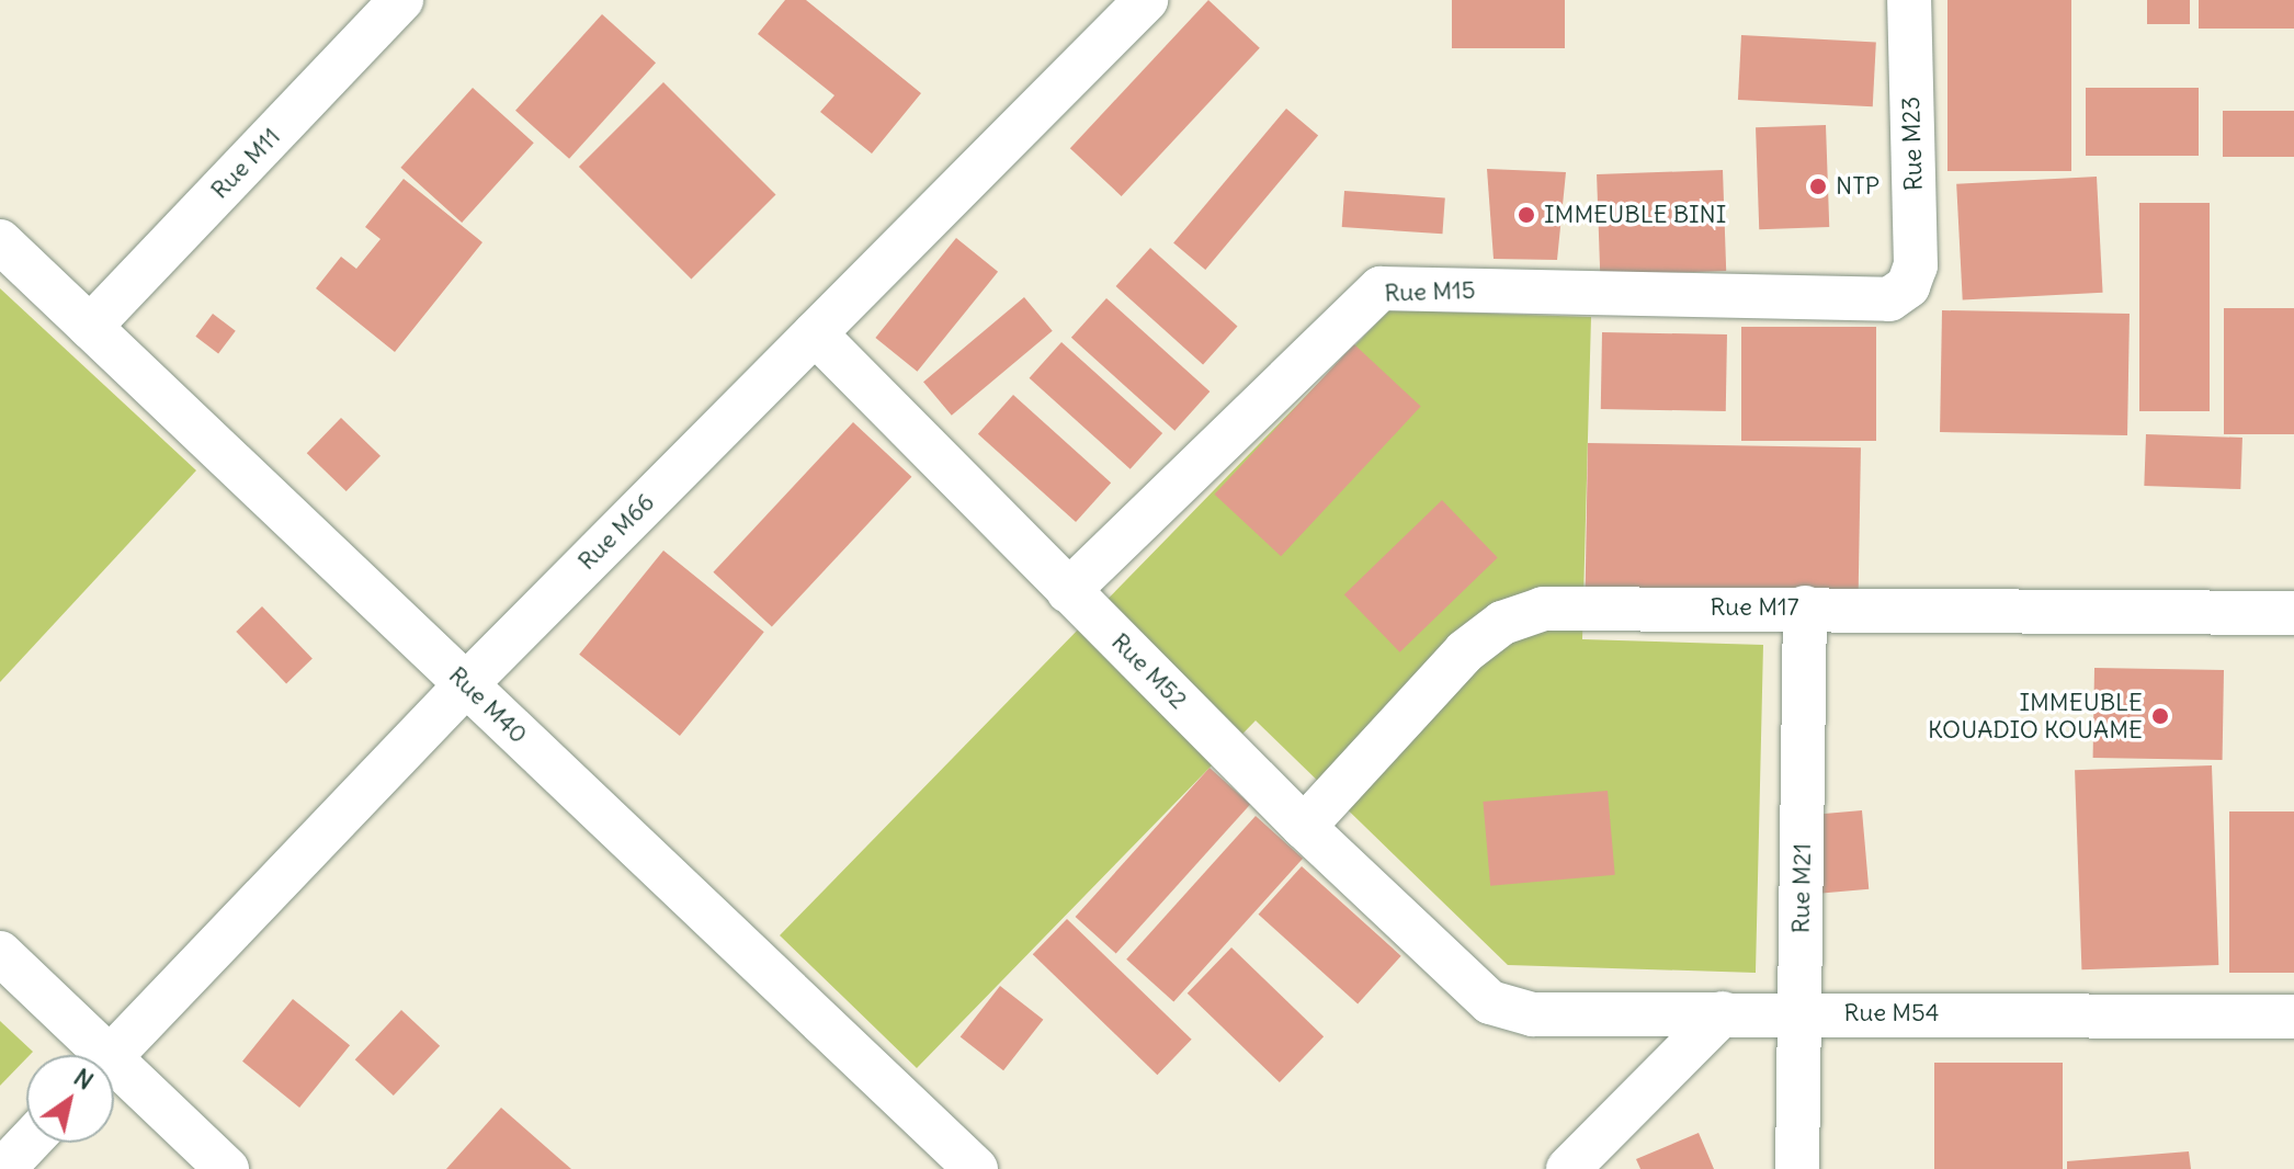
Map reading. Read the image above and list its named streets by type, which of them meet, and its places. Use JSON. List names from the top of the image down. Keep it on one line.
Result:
{"streets":{"street":["Rue M23","Rue M11","Rue M15","Rue M66","Rue M17","Rue M52","Rue M40","Rue M21","Rue M54"]},"crossings":[["Rue M23","Rue M15"],["Rue M11","Rue M40"],["Rue M15","Rue M52"],["Rue M66","Rue M52"],["Rue M66","Rue M40"],["Rue M17","Rue M52"],["Rue M17","Rue M21"],["Rue M52","Rue M54"],["Rue M21","Rue M54"]],"places":["NTP","IMMEUBLE BINI","IMMEUBLE KOUADIO KOUAME"],"north":"top right"}
